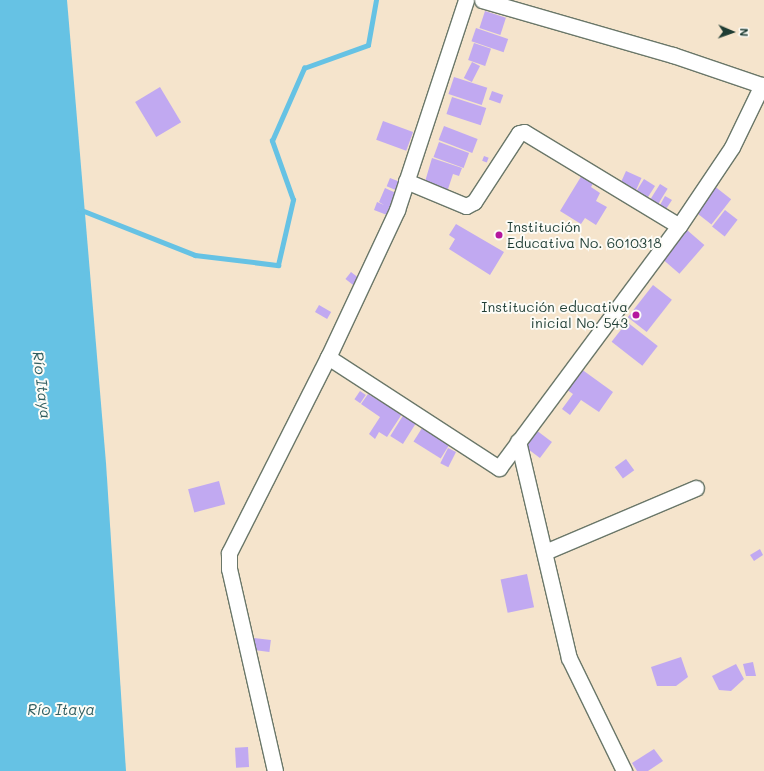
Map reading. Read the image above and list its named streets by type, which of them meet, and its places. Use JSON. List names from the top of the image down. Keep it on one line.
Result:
{"water":["Río Itaya"],"places":["Institución Educativa No. 6010318","Institución educativa inicial No. 543"],"north":"right"}
